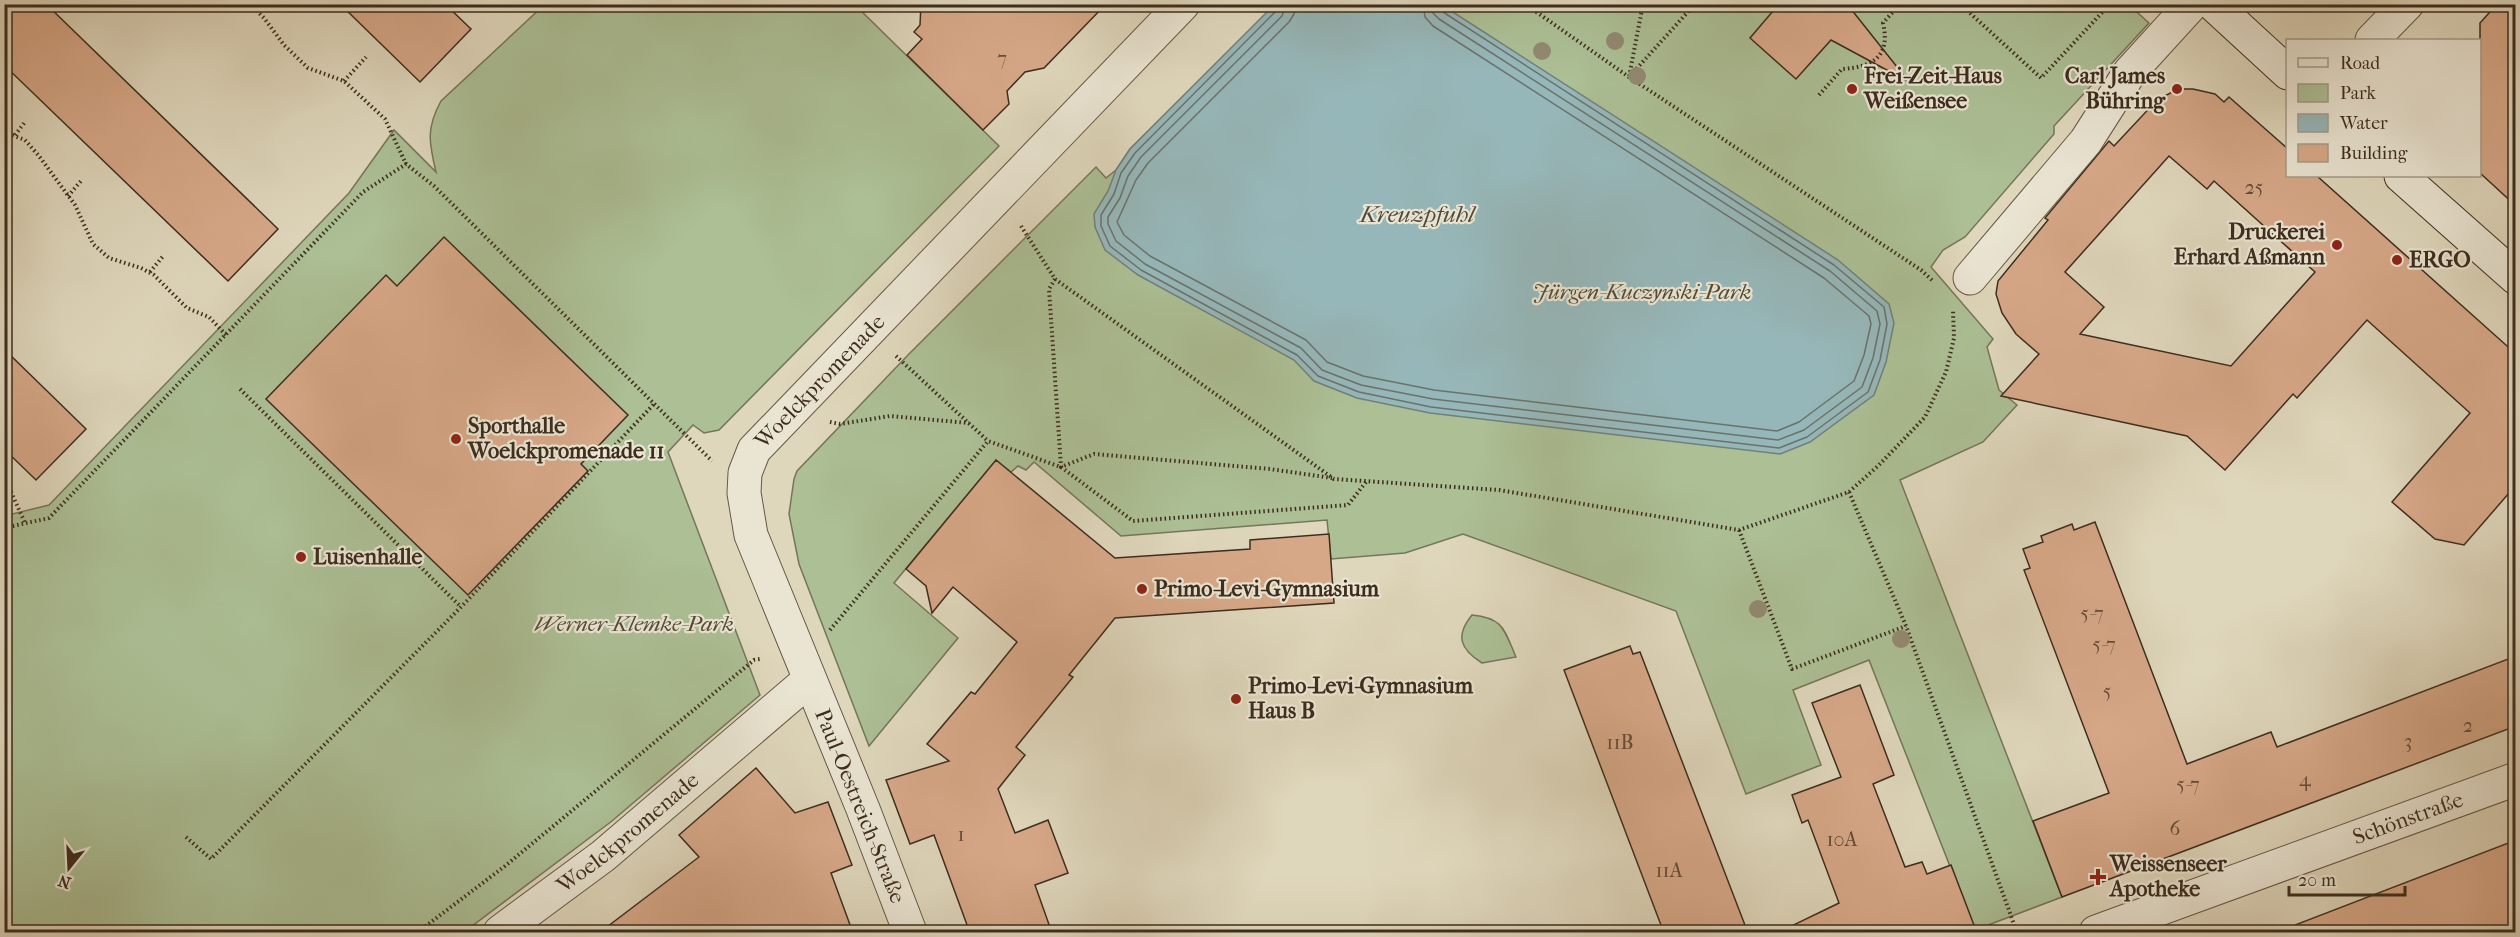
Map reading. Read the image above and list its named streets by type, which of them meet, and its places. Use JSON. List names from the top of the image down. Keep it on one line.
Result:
{"streets":{"street":["Woelckpromenade","Paul-Oestreich-Straße","Schönstraße"]},"crossings":[["Woelckpromenade","Paul-Oestreich-Straße"]],"water":["Kreuzpfuhl"],"parks":["Jürgen-Kuczynski-Park","Werner-Klemke-Park"],"places":{"other":["Frei-Zeit-Haus Weißensee","Carl James Bühring","Druckerei Erhard Aßmann","ERGO","Sporthalle Woelckpromenade 11","Luisenhalle","Primo-Levi-Gymnasium","Primo-Levi-Gymnasium Haus B"],"health":["Weissenseer Apotheke"]},"house_numbers":["7","25","5-7","5-7","5","2","3","11B","4","5-7","6","1","10A","11A"],"legend":["Road","Park","Water","Building"],"scale_bar":"20 m","north":"bottom"}
